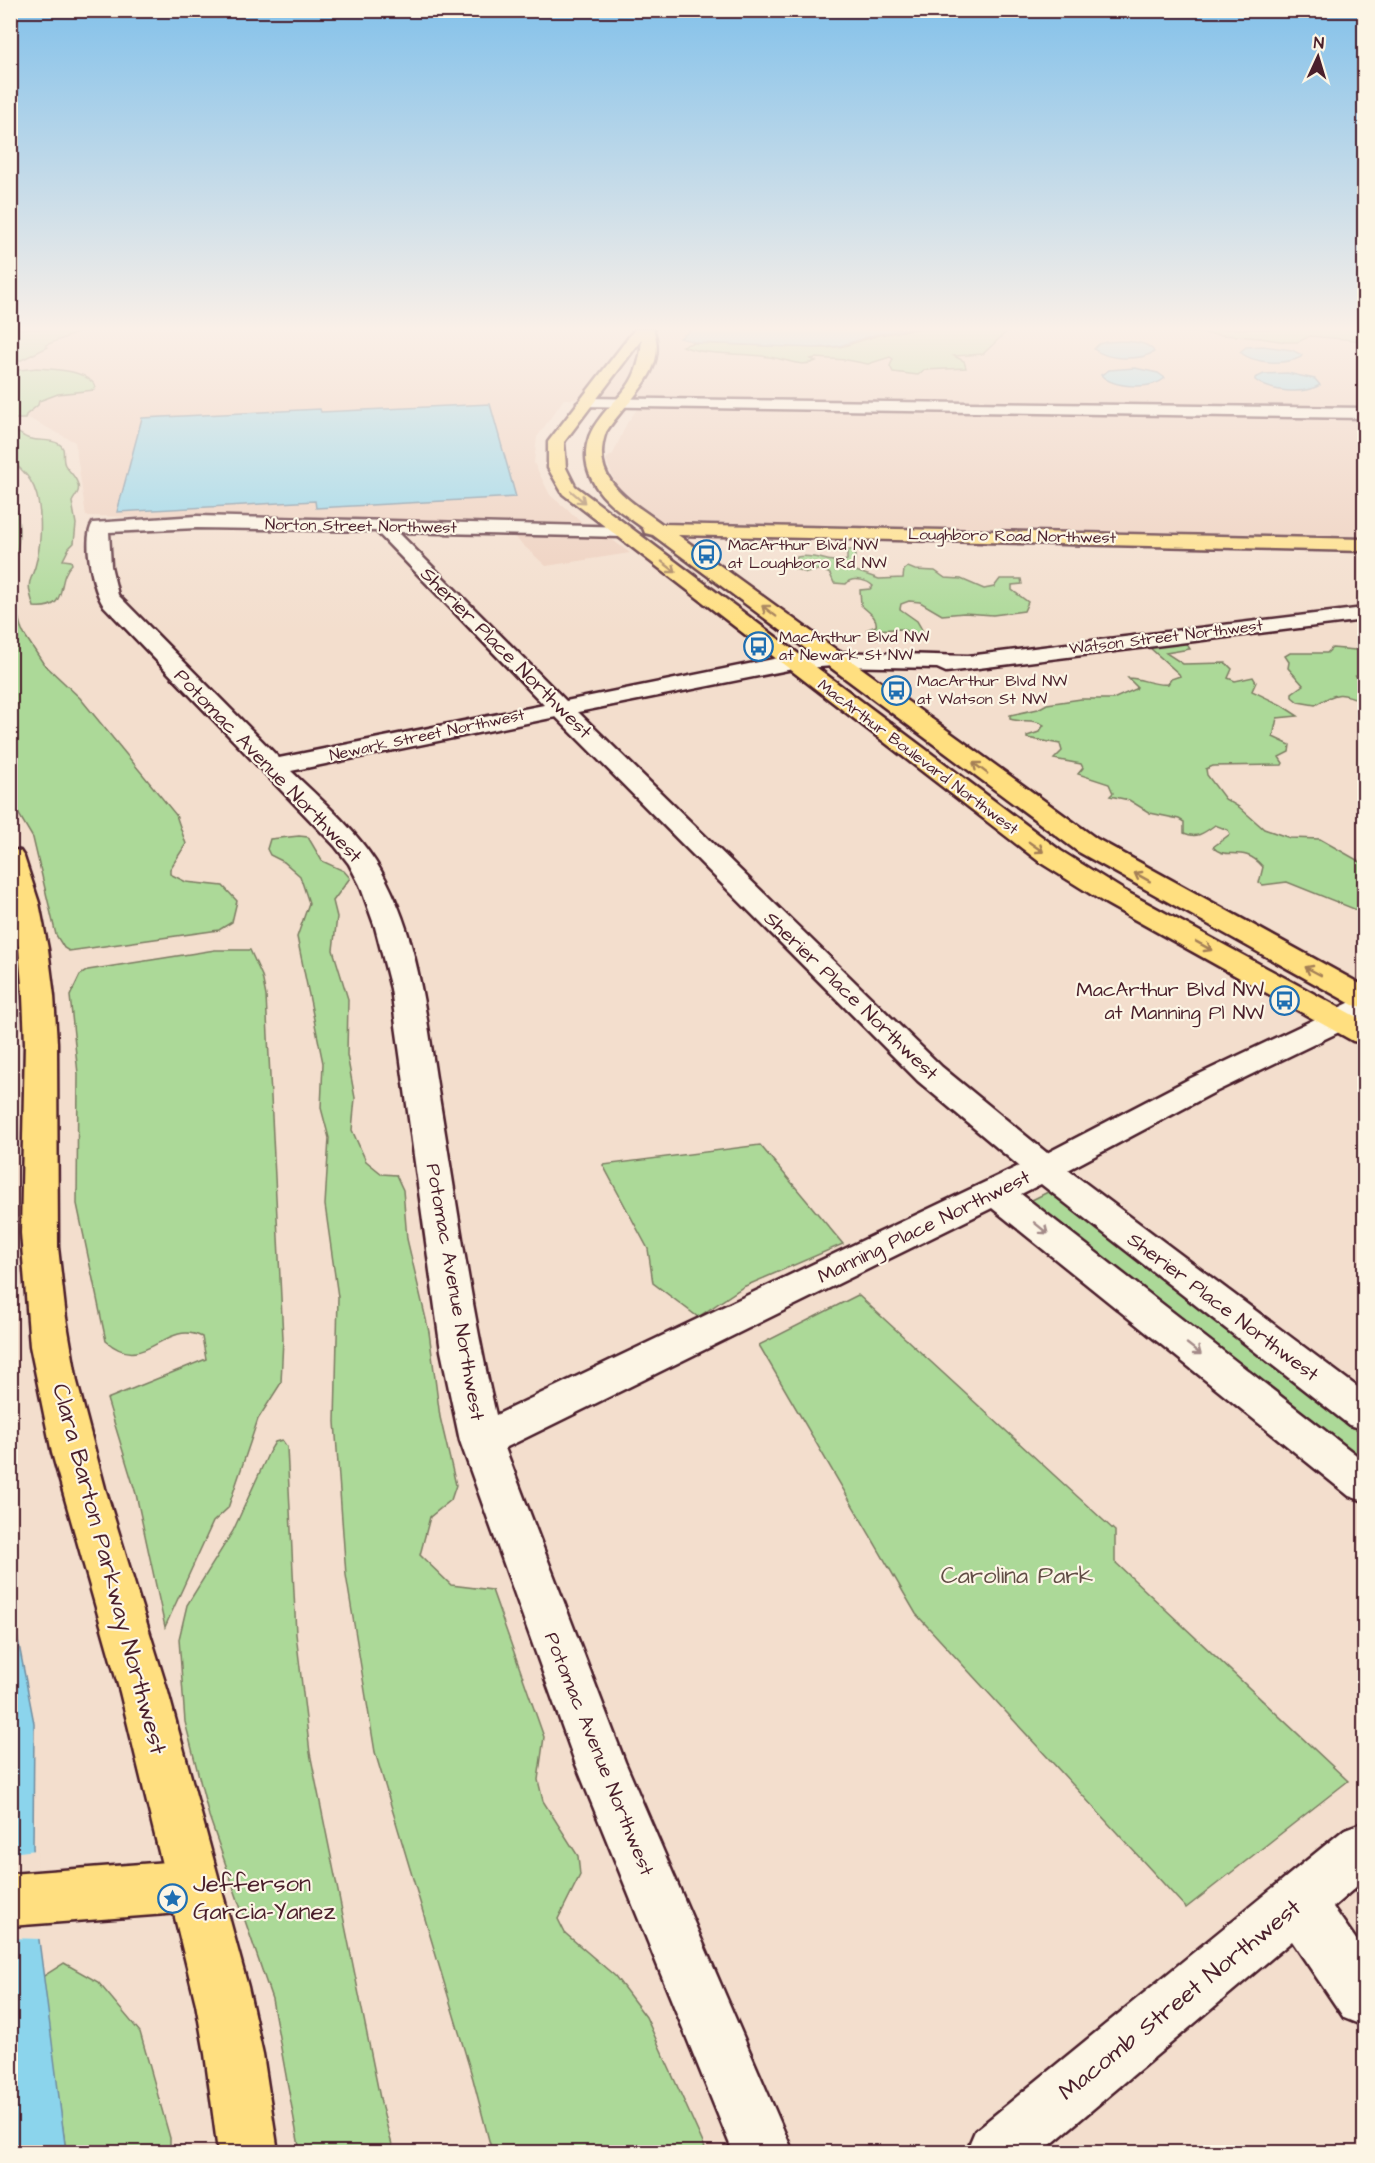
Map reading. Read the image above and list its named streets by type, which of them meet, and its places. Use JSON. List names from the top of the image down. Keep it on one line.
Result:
{"streets":{"main road":["Loughboro Road Northwest","MacArthur Boulevard Northwest","Clara Barton Parkway Northwest"],"street":["Norton Street Northwest","Watson Street Northwest","Sherier Place Northwest","Newark Street Northwest","Potomac Avenue Northwest","Manning Place Northwest","Macomb Street Northwest"]},"crossings":[["Norton Street Northwest","Loughboro Road Northwest"],["Norton Street Northwest","Sherier Place Northwest"],["Norton Street Northwest","MacArthur Boulevard Northwest"],["Norton Street Northwest","Potomac Avenue Northwest"],["Loughboro Road Northwest","MacArthur Boulevard Northwest"],["Watson Street Northwest","Newark Street Northwest"],["Watson Street Northwest","MacArthur Boulevard Northwest"],["Sherier Place Northwest","Newark Street Northwest"],["Sherier Place Northwest","Manning Place Northwest"],["Newark Street Northwest","MacArthur Boulevard Northwest"],["Newark Street Northwest","Potomac Avenue Northwest"],["MacArthur Boulevard Northwest","Manning Place Northwest"],["Potomac Avenue Northwest","Manning Place Northwest"]],"parks":["Carolina Park"],"places":{"bus stop":["MacArthur Blvd NW at Loughboro Rd NW","MacArthur Blvd NW at Newark St NW","MacArthur Blvd NW at Watson St NW","MacArthur Blvd NW at Manning Pl NW"],"place":["Jefferson Garcia-Yanez"]},"north":"top"}
